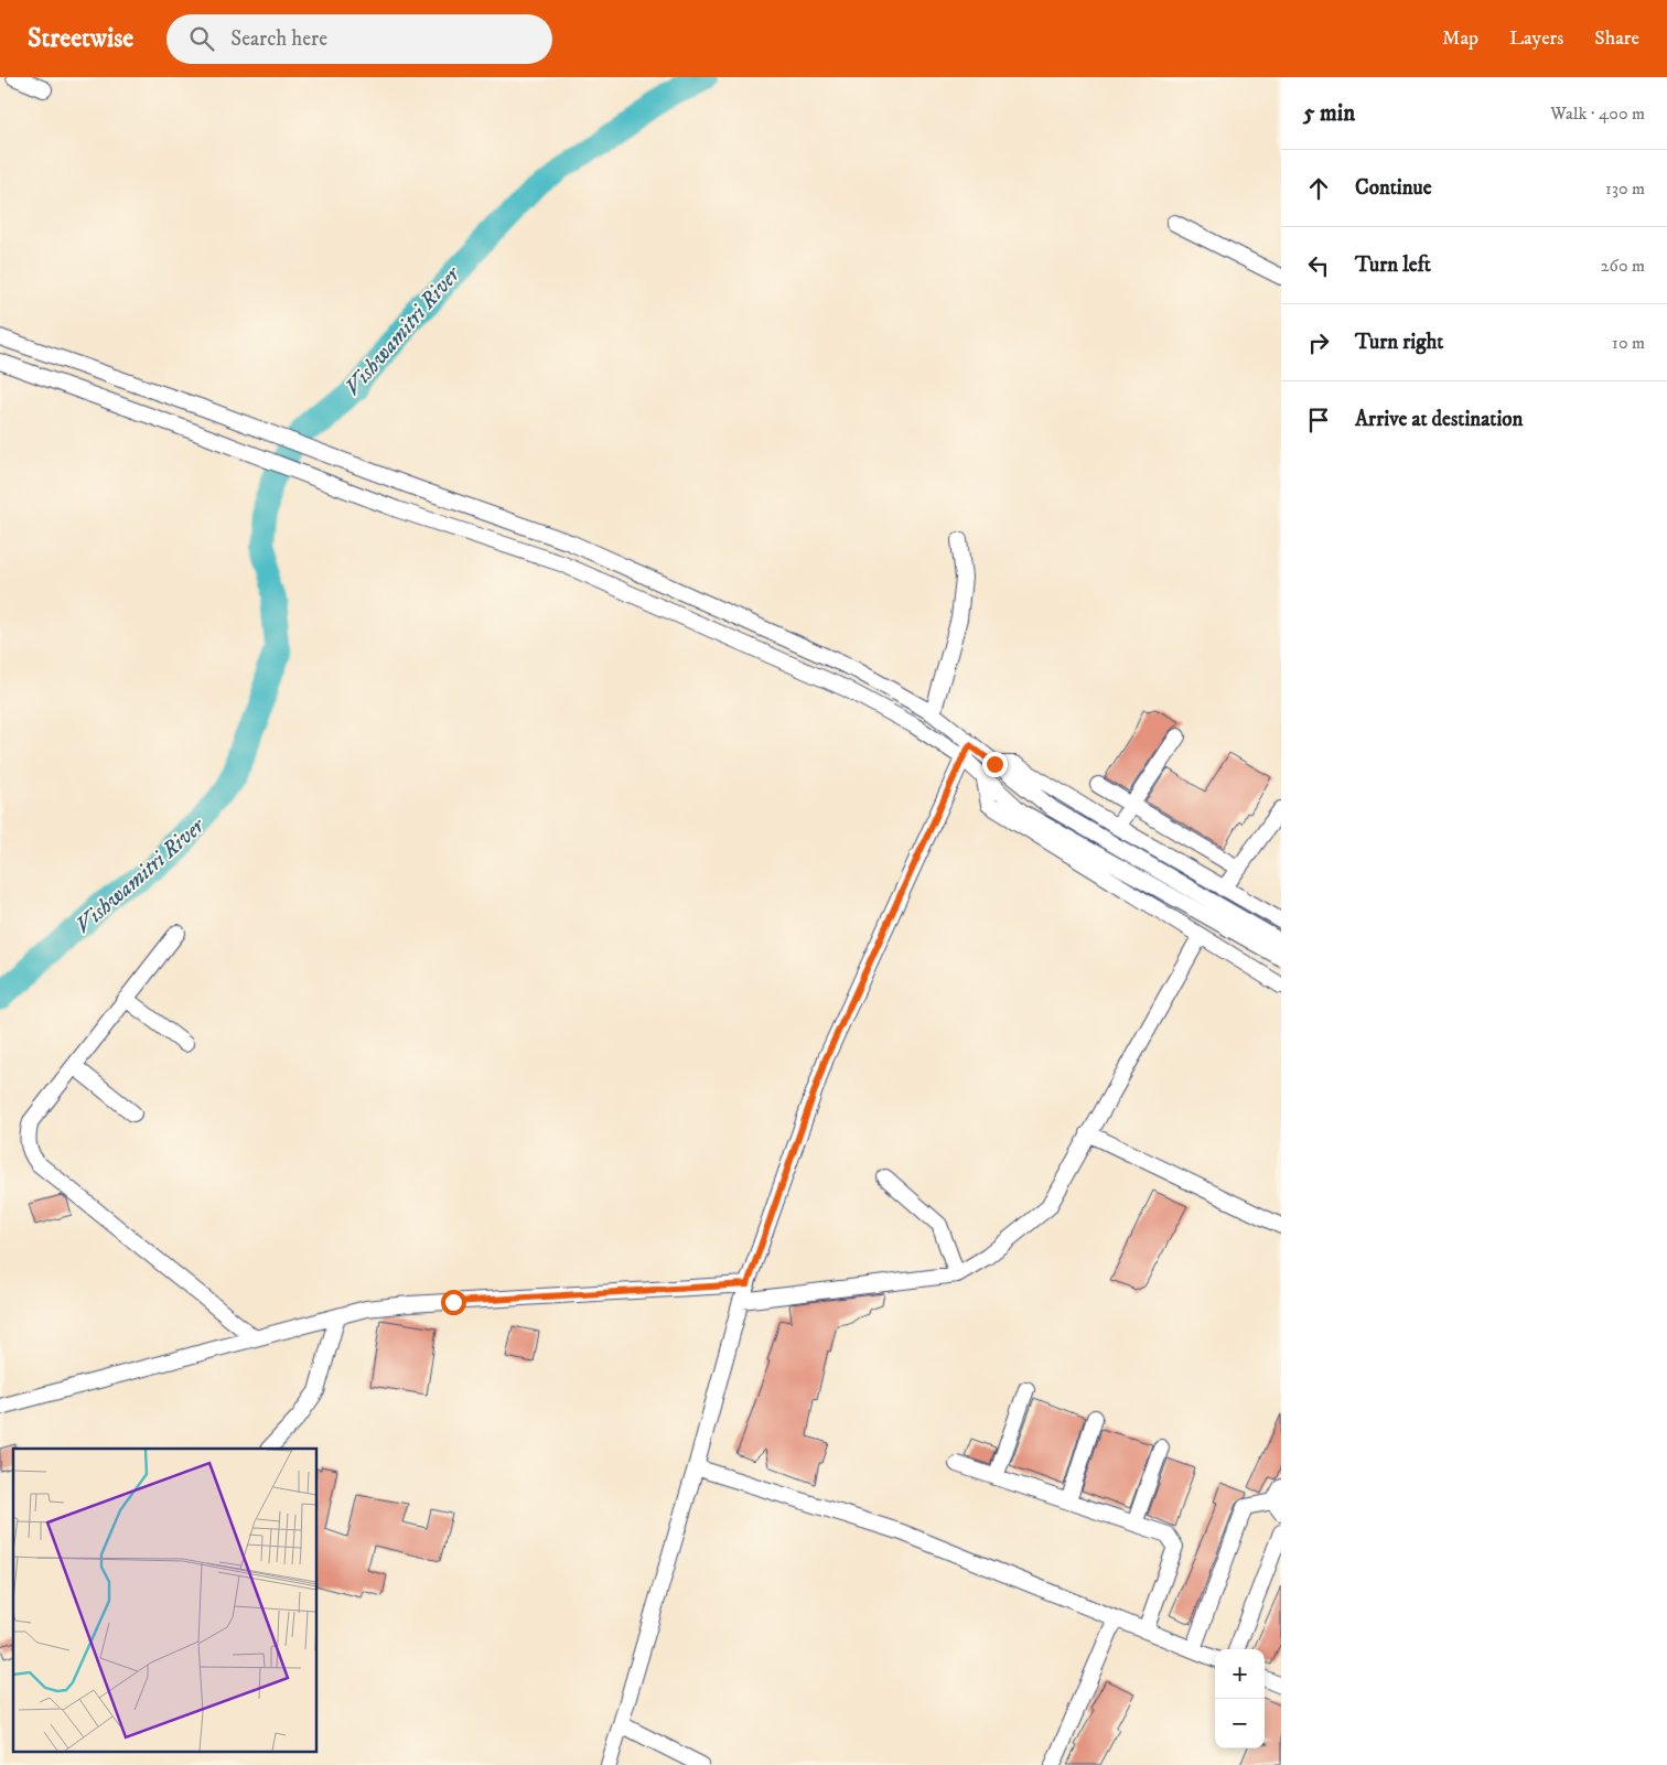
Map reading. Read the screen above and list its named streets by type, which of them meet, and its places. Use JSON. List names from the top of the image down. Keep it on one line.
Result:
{"water":["Vishwamitri River"],"page":{"header":"Streetwise","search":"Search here","nav":["Map","Layers","Share"],"heading":["5 min","Walk · 400 m"],"list":[["Continue","130 m"],["Turn left","260 m"],["Turn right","10 m"],"Arrive at destination"],"map_buttons":["+","−"]}}
